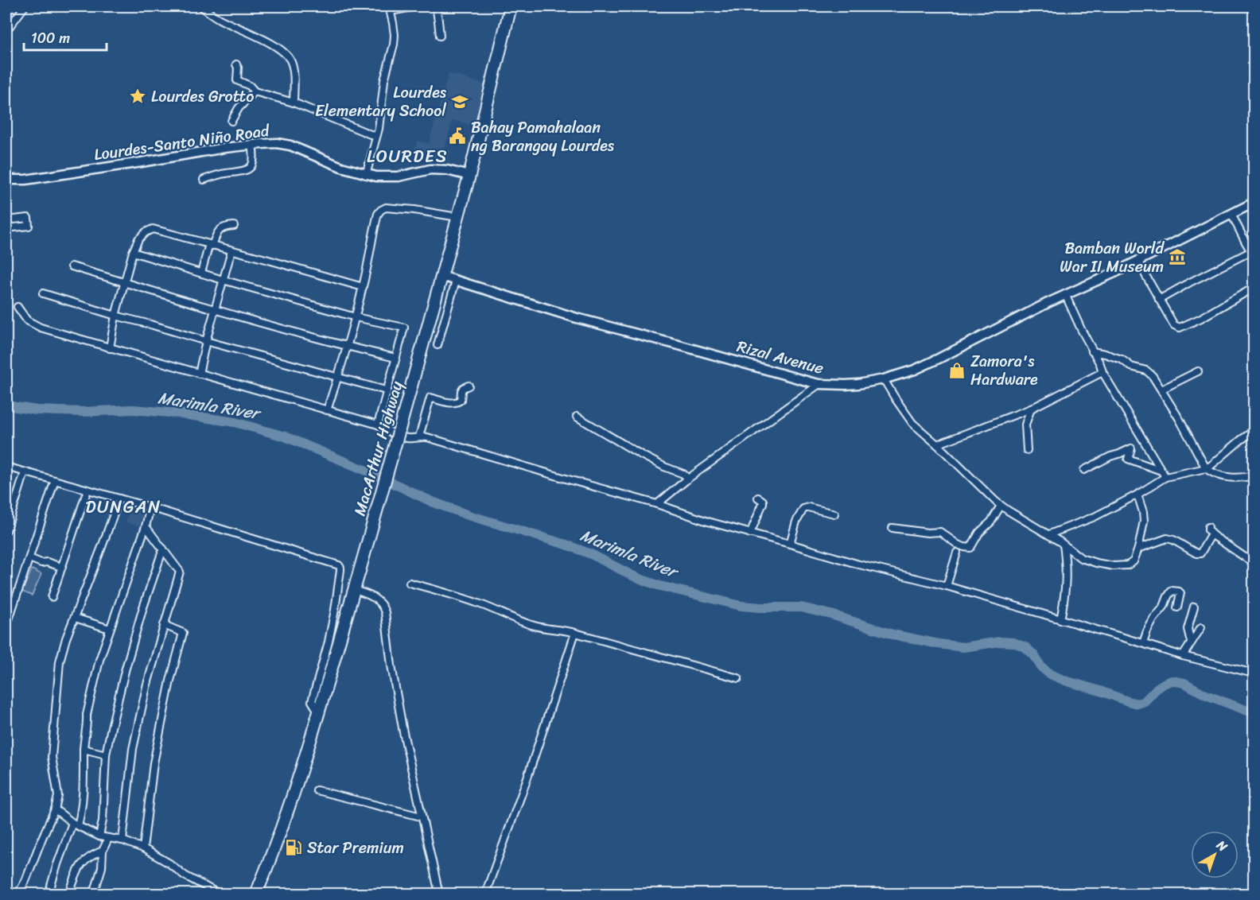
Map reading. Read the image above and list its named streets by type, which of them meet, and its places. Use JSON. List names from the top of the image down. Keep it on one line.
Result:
{"streets":{"highway":["MacArthur Highway"],"street":["Lourdes-Santo Niño Road","Rizal Avenue"]},"crossings":[["Lourdes-Santo Niño Road","MacArthur Highway"],["Rizal Avenue","MacArthur Highway"]],"districts":["LOURDES","DUNGAN"],"water":["Marimla River"],"places":{"place":["Lourdes Grotto"],"school or university":["Lourdes Elementary School"],"public building":["Bahay Pamahalaan ng Barangay Lourdes"],"museum":["Bamban World War II Museum"],"shop":["Zamora's Hardware"],"fuel station":["Star Premium"]},"scale_bar":"100 m","north":"top right"}
